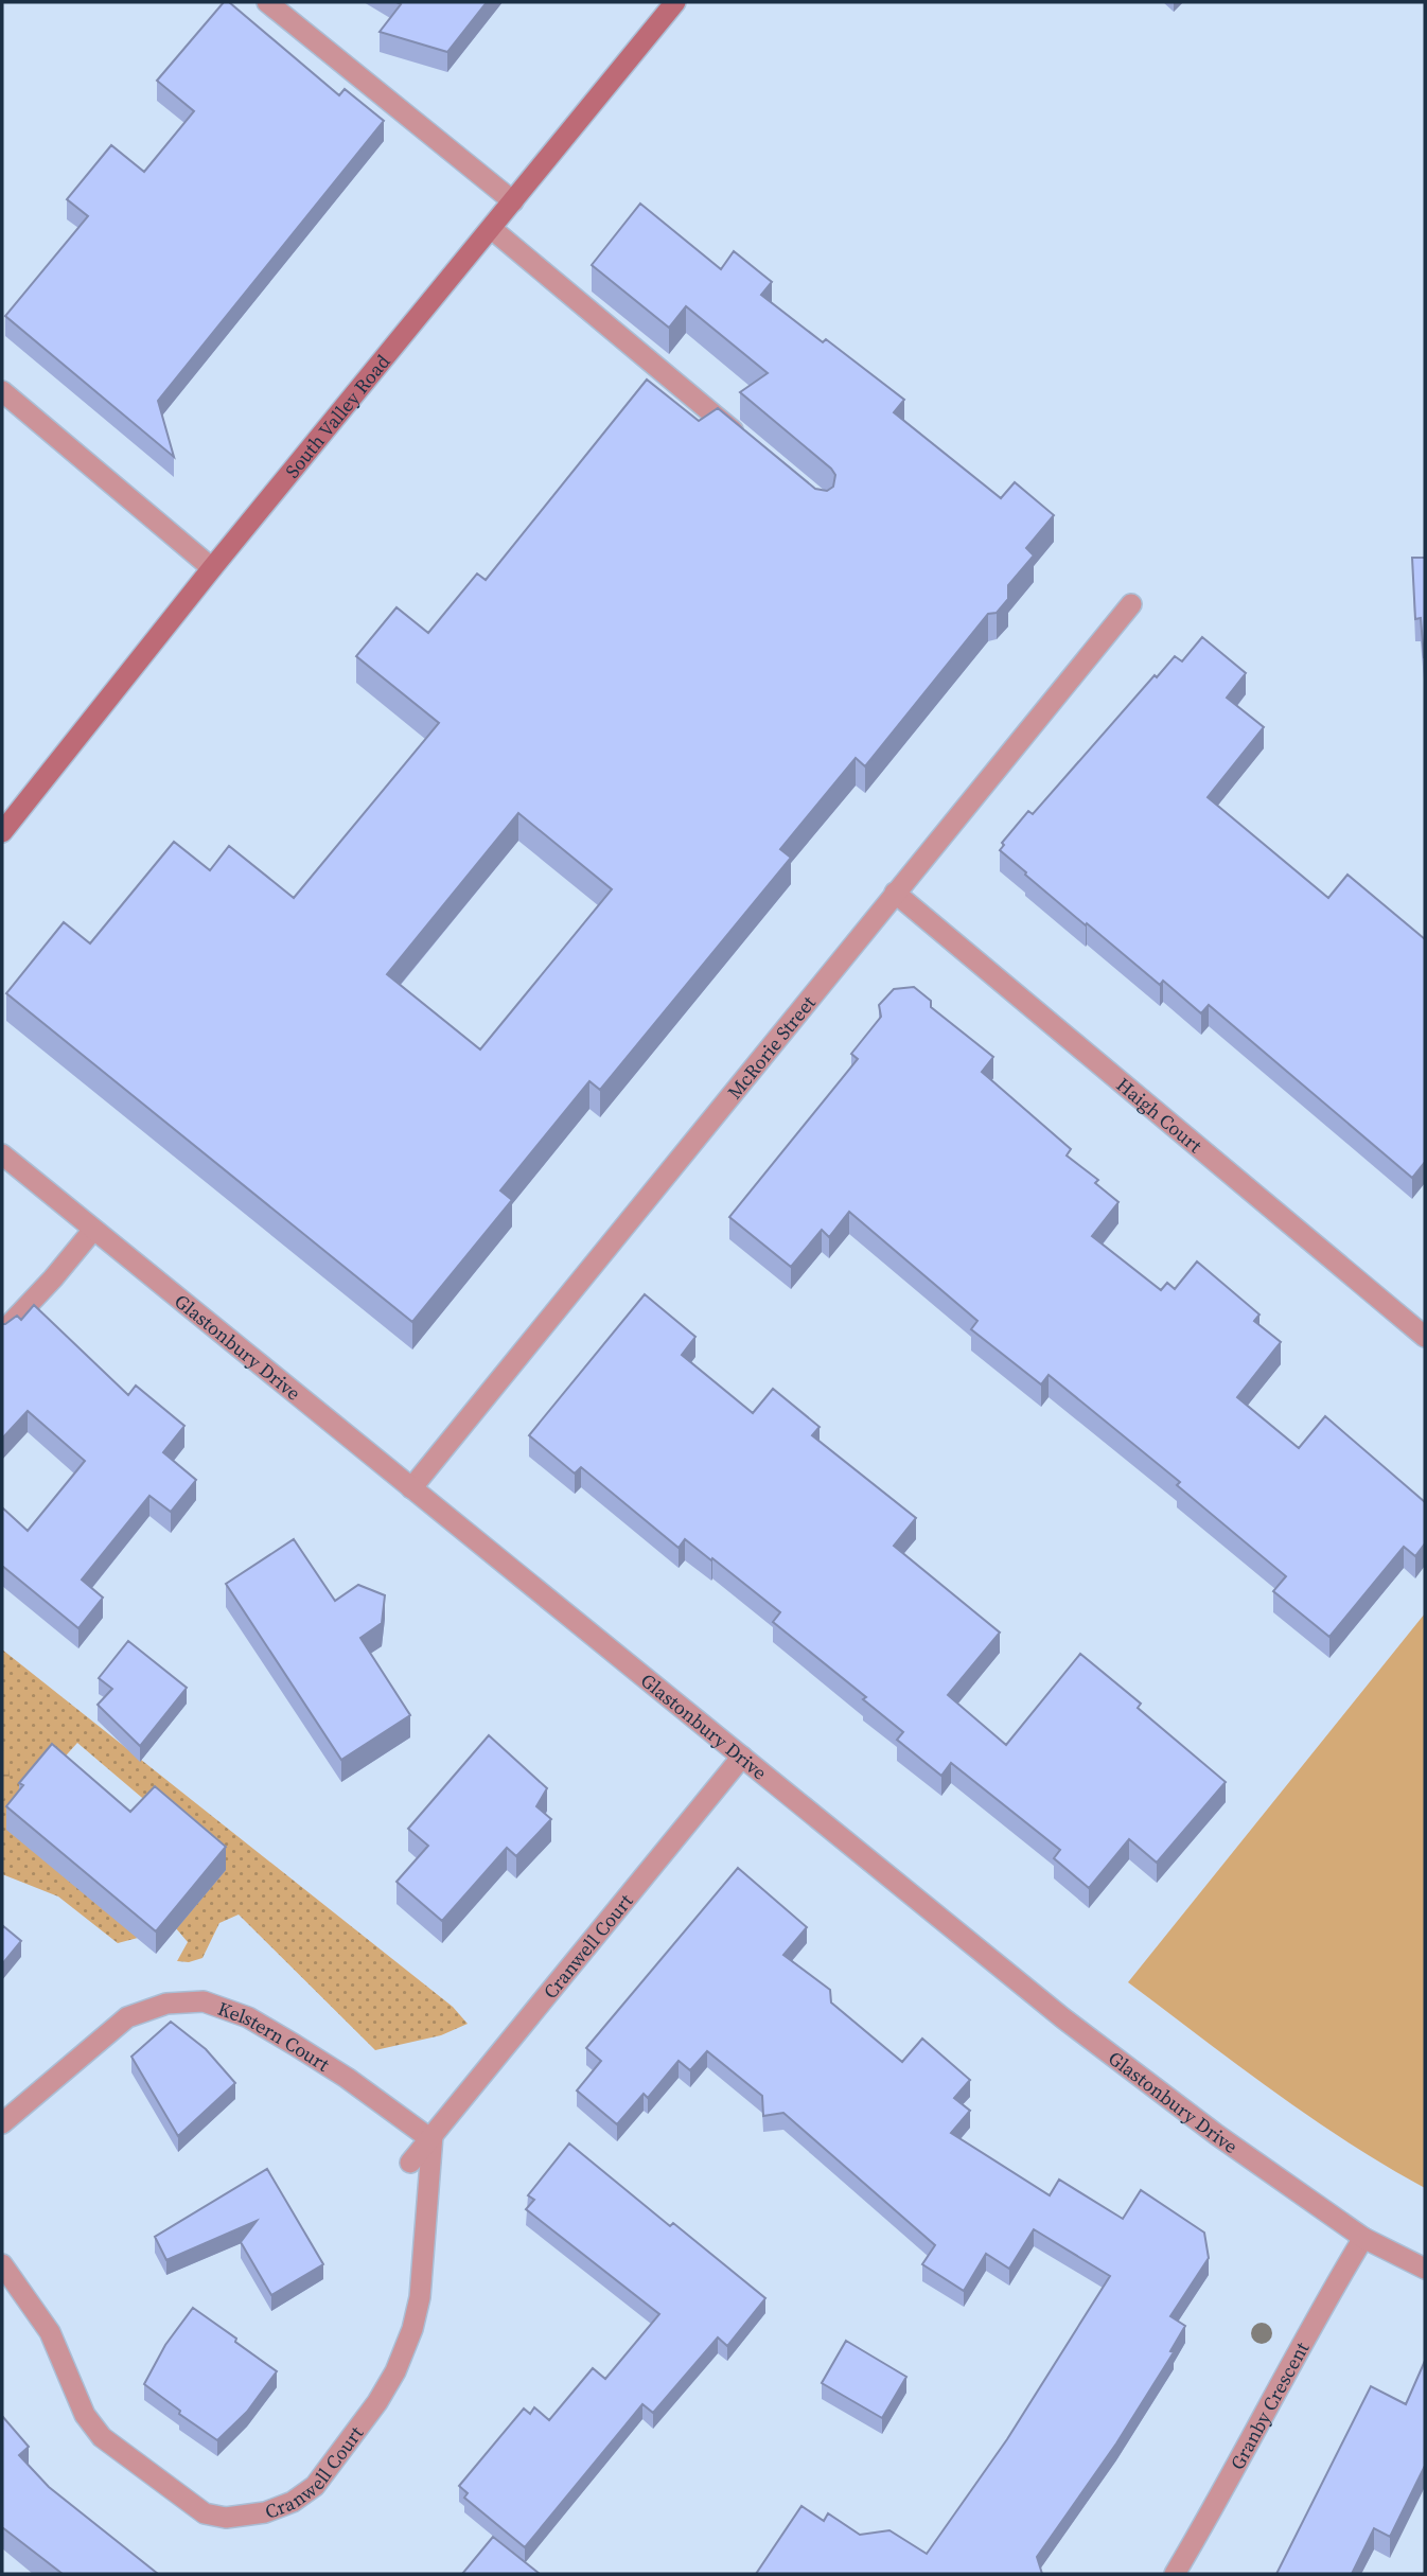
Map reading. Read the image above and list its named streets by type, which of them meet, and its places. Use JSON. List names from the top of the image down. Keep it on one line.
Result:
{"streets":{"main road":["South Valley Road"],"street":["McRorie Street","Haigh Court","Glastonbury Drive","Cranwell Court","Kelstern Court","Granby Crescent"]},"crossings":[["McRorie Street","Haigh Court"],["McRorie Street","Glastonbury Drive"],["Glastonbury Drive","Cranwell Court"],["Glastonbury Drive","Granby Crescent"],["Cranwell Court","Kelstern Court"]]}
